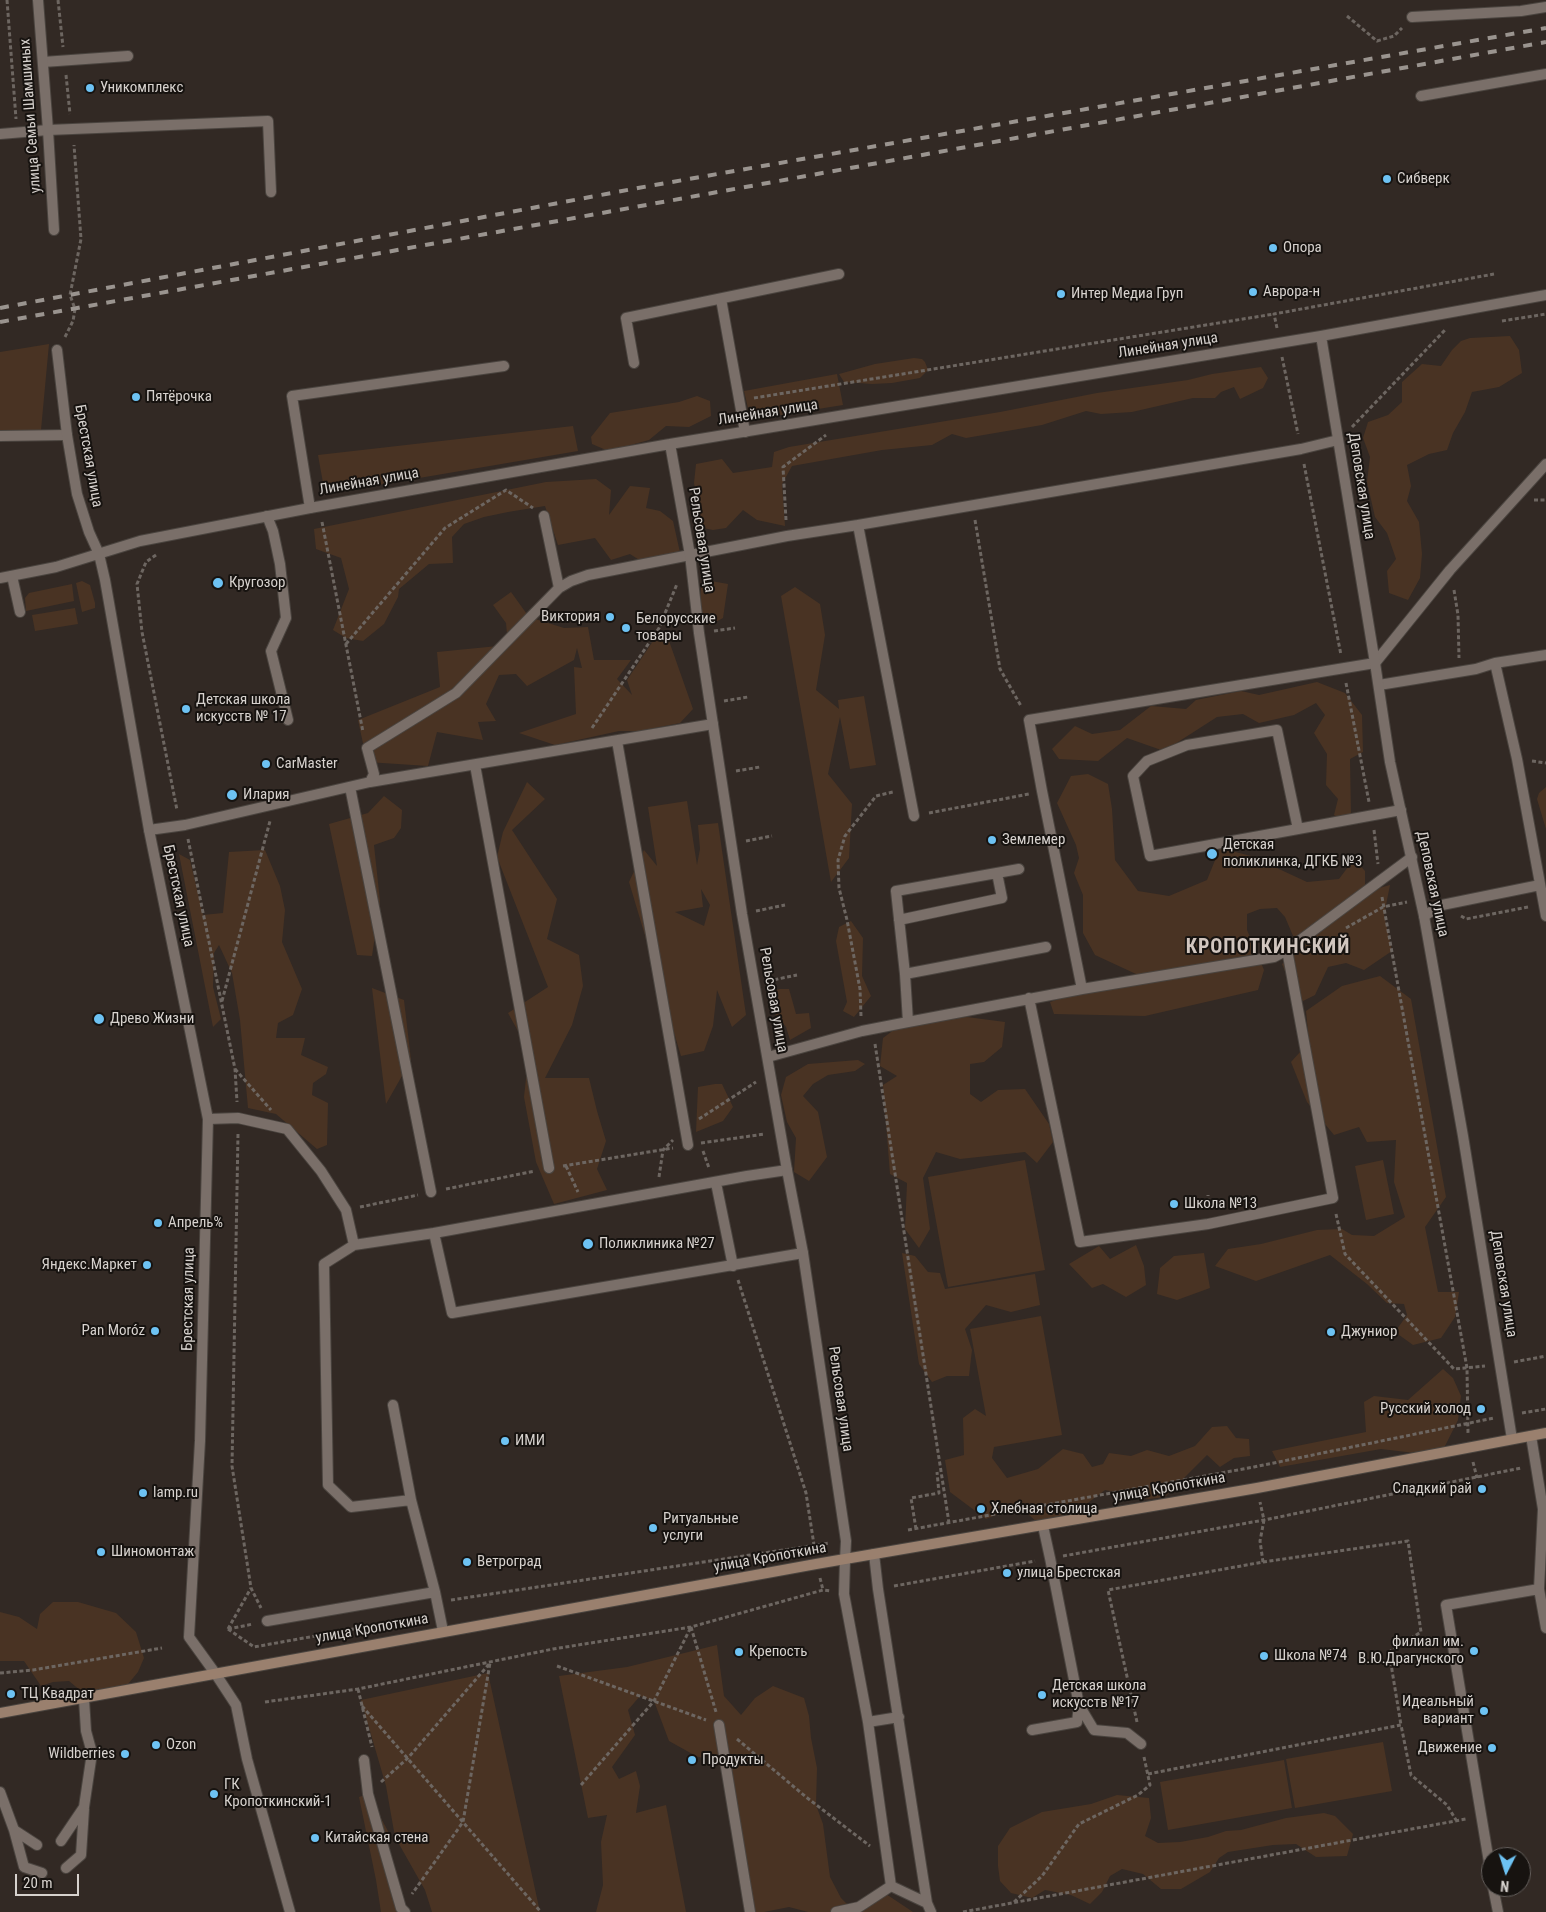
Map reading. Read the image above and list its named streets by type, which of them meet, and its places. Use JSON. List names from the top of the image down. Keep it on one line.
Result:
{"streets":{"main road":["улица Кропоткина"],"street":["улица Семьи Шамшиных","Линейная улица","Брестская улица","Деповская улица","Рельсовая улица"]},"crossings":[["Линейная улица","Брестская улица"],["Линейная улица","Деповская улица"],["Линейная улица","Рельсовая улица"],["Брестская улица","улица Кропоткина"],["Деповская улица","улица Кропоткина"],["Рельсовая улица","улица Кропоткина"]],"districts":["КРОПОТКИНСКИЙ"],"places":["Уникомплекс","Сибверк","Опора","Аврора-н","Интер Медиа Груп","Пятёрочка","Кругозор","Виктория","Белорусские товары","Детская школа искусств № 17","CarMaster","Илария","Землемер","Детская поликлинка, ДГКБ №3","Древо Жизни","Школа №13","Апрель%","Поликлиника №27","Яндекс.Маркет","Pan Moróz","Джуниор","Русский холод","ИМИ","Сладкий рай","lamp.ru","Хлебная столица","Ритуальные услуги","Шиномонтаж","Ветроград","улица Брестская","филиал им. В.Ю.Драгунского","Крепость","Школа №74","ТЦ Квадрат","Детская школа искусств №17","Идеальный вариант","Ozon","Движение","Wildberries","Продукты","ГК Кропоткинский-1","Китайская стена"],"scale_bar":"20 m","north":"bottom"}
